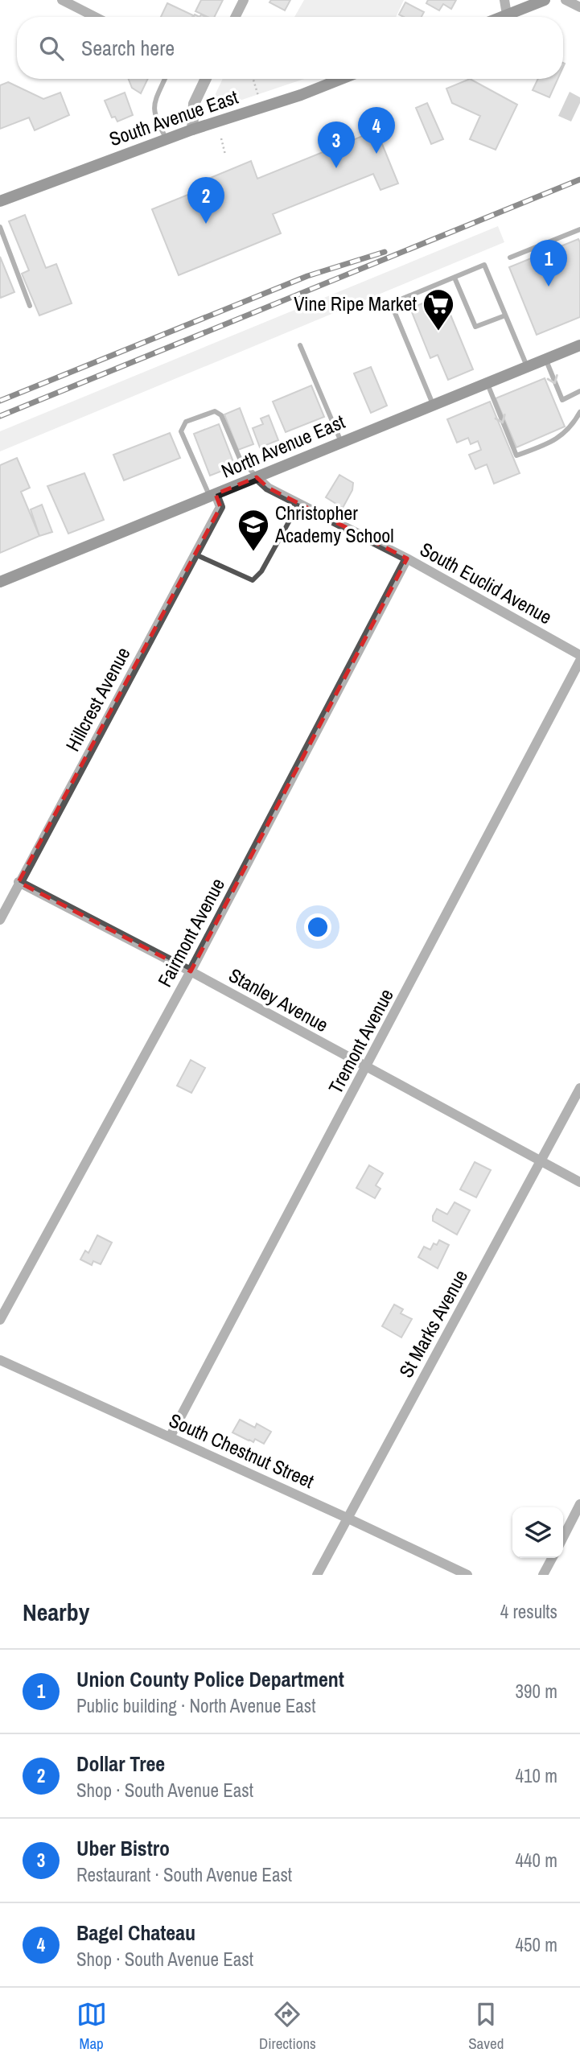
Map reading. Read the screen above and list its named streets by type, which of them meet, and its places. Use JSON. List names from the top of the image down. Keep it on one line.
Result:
{"streets":{"main road":["South Avenue East","North Avenue East"],"street":["South Euclid Avenue","Hillcrest Avenue","Fairmont Avenue","Stanley Avenue","Tremont Avenue","St Marks Avenue","South Chestnut Street"]},"crossings":[["North Avenue East","South Euclid Avenue"],["North Avenue East","Hillcrest Avenue"],["South Euclid Avenue","Fairmont Avenue"],["Hillcrest Avenue","Stanley Avenue"],["Fairmont Avenue","Stanley Avenue"],["Stanley Avenue","Tremont Avenue"],["Stanley Avenue","St Marks Avenue"],["Tremont Avenue","South Chestnut Street"],["St Marks Avenue","South Chestnut Street"]],"places":{"supermarket":["Vine Ripe Market"],"school or university":["Christopher Academy School"]},"page":{"search":"Search here","pins":["4","3","2","1"],"heading":["Nearby","4 results"],"list":[{"mark":"1","name":"Union County Police Department","note":"Public building · North Avenue East","value":"390 m"},{"mark":"2","name":"Dollar Tree","note":"Shop · South Avenue East","value":"410 m"},{"mark":"3","name":"Uber Bistro","note":"Restaurant · South Avenue East","value":"440 m"},{"mark":"4","name":"Bagel Chateau","note":"Shop · South Avenue East","value":"450 m"}],"nav":["Map","Directions","Saved"]}}
